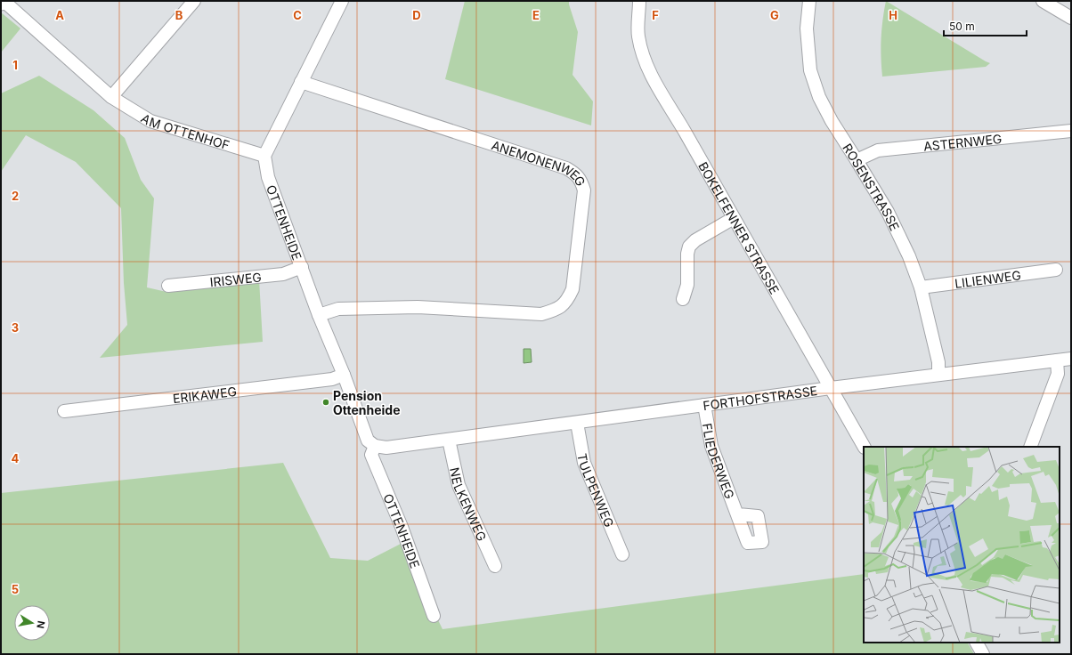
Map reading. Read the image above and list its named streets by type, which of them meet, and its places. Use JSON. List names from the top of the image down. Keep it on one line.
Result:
{"streets":{"street":["AM OTTENHOF","ASTERNWEG","ANEMONENWEG","ROSENSTRASSE","OTTENHEIDE","BOKELFENNER STRASSE","IRISWEG","LILIENWEG","ERIKAWEG","FORTHOFSTRASSE","FLIEDERWEG","TULPENWEG","NELKENWEG"]},"crossings":[["AM OTTENHOF","OTTENHEIDE"],["ASTERNWEG","ROSENSTRASSE"],["ANEMONENWEG","OTTENHEIDE"],["ROSENSTRASSE","LILIENWEG"],["ROSENSTRASSE","FORTHOFSTRASSE"],["OTTENHEIDE","IRISWEG"],["OTTENHEIDE","ERIKAWEG"],["BOKELFENNER STRASSE","FORTHOFSTRASSE"],["FORTHOFSTRASSE","FLIEDERWEG"],["FORTHOFSTRASSE","TULPENWEG"],["FORTHOFSTRASSE","NELKENWEG"]],"places":["Pension Ottenheide"],"scale_bar":"50 m","north":"right","grid":{"columns":["A","B","C","D","E","F","G","H"],"rows":["1","2","3","4","5"]}}
